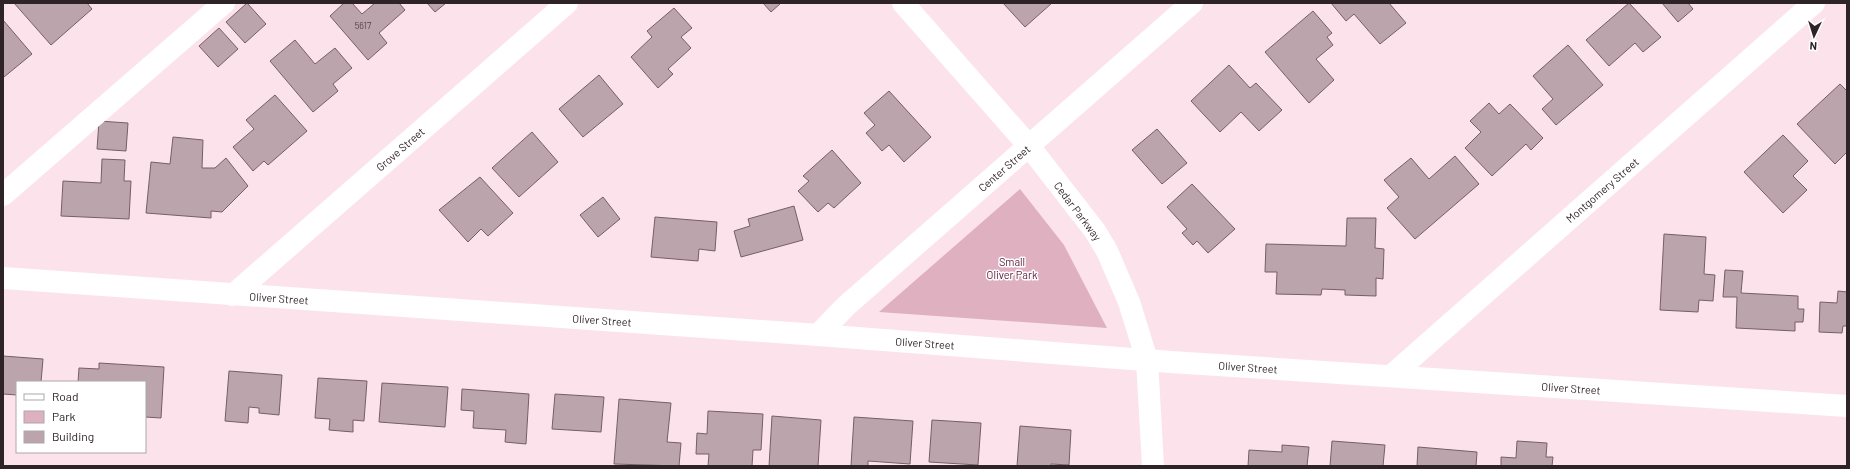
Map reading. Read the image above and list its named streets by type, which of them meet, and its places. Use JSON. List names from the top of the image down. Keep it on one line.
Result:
{"streets":{"street":["Grove Street","Center Street","Montgomery Street","Cedar Parkway","Oliver Street"]},"crossings":[["Grove Street","Oliver Street"],["Center Street","Cedar Parkway"],["Center Street","Oliver Street"],["Montgomery Street","Oliver Street"],["Cedar Parkway","Oliver Street"]],"parks":["Small Oliver Park"],"house_numbers":["5617"],"legend":["Road","Park","Building"],"north":"bottom"}
